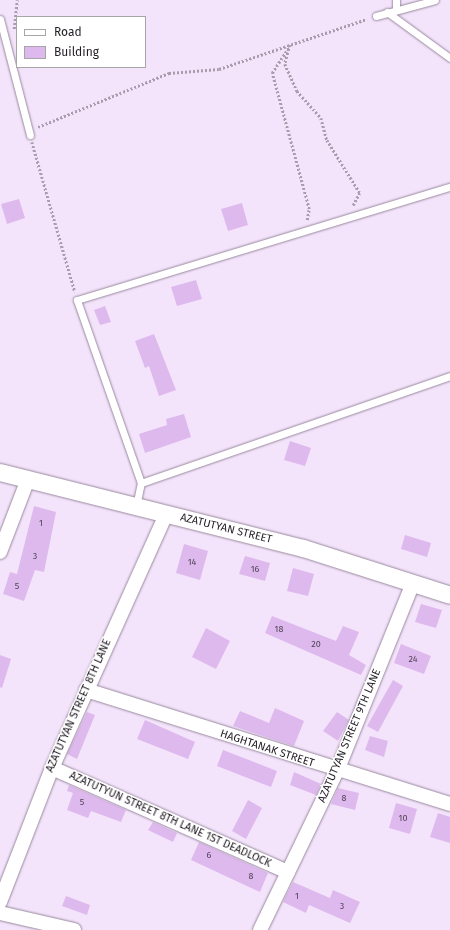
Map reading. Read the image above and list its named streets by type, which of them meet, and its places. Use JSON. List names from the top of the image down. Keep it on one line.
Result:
{"streets":{"street":["AZATUTYAN STREET","AZATUTYAN STREET 8TH LANE","AZATUTYAN STREET 9TH LANE","HAGHTANAK STREET","AZATUTYUN STREET 8TH LANE 1ST DEADLOCK"]},"crossings":[["AZATUTYAN STREET","AZATUTYAN STREET 8TH LANE"],["AZATUTYAN STREET","AZATUTYAN STREET 9TH LANE"],["AZATUTYAN STREET 8TH LANE","HAGHTANAK STREET"],["AZATUTYAN STREET 8TH LANE","AZATUTYUN STREET 8TH LANE 1ST DEADLOCK"],["AZATUTYAN STREET 9TH LANE","HAGHTANAK STREET"],["AZATUTYAN STREET 9TH LANE","AZATUTYUN STREET 8TH LANE 1ST DEADLOCK"]],"house_numbers":["1","3","14","16","5","18","20","24","8","5","10","6","8","1","3"],"legend":["Road","Building"]}
